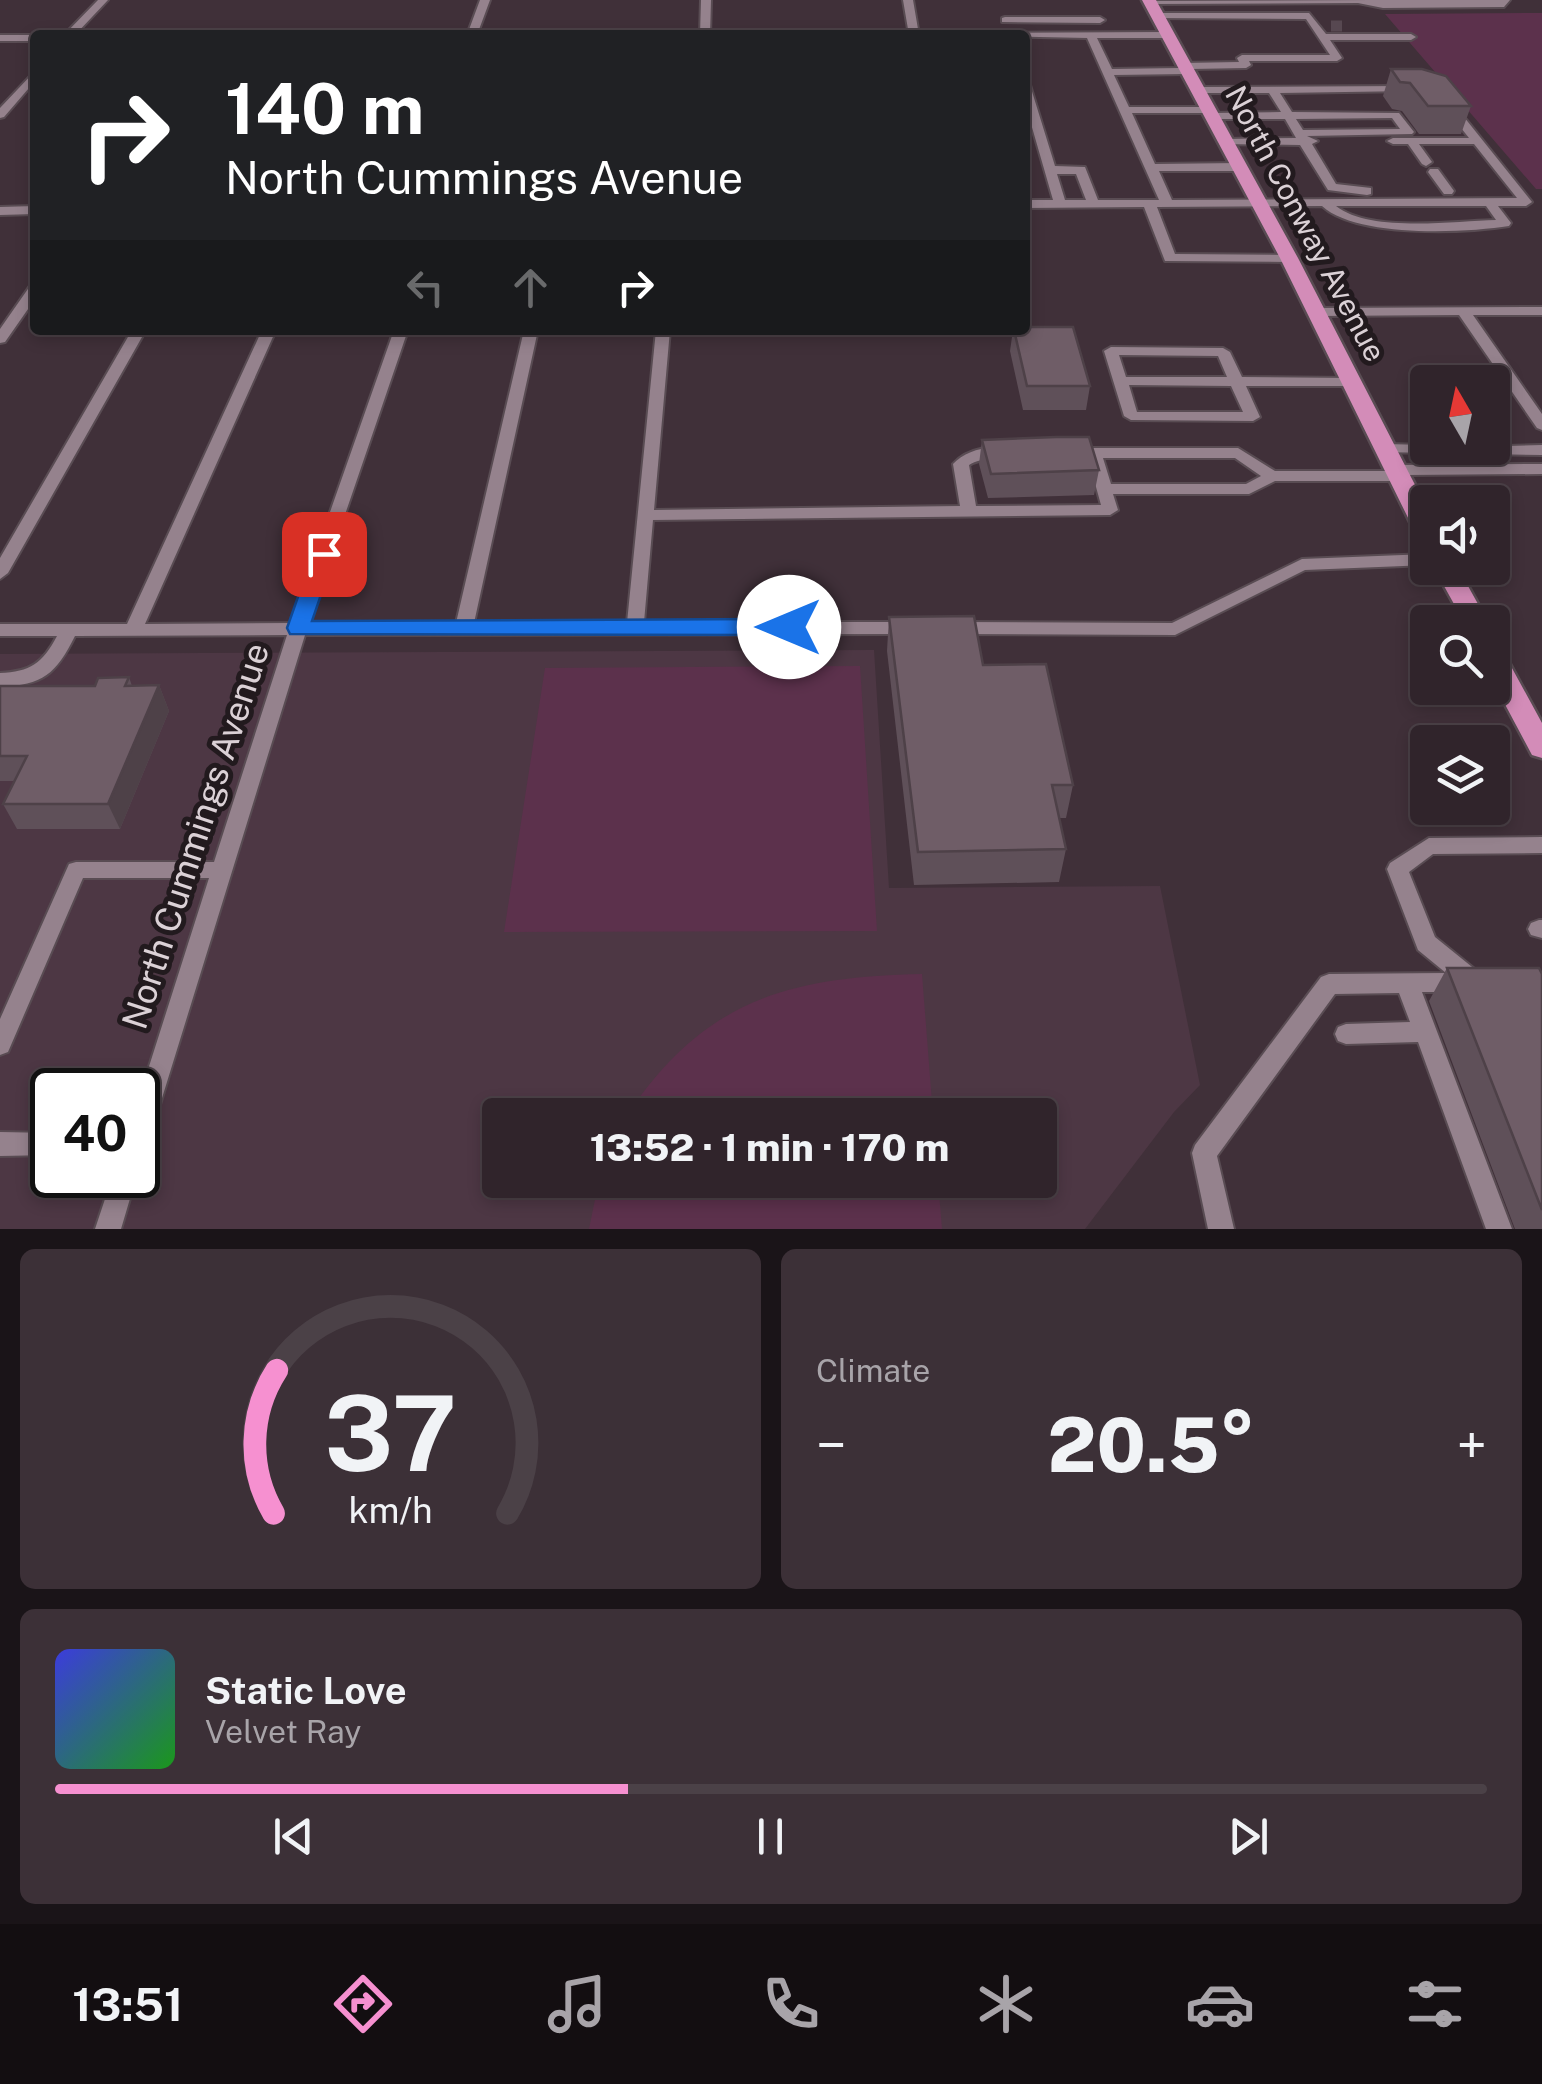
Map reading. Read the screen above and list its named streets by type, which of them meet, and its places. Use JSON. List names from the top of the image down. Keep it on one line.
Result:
{"streets":{"main road":["North Conway Avenue"],"street":["North Cummings Avenue"]},"north":"top","page":{"turn":["140 m","North Cummings Avenue"],"limit":"40","trip":"13:52 · 1 min · 170 m","tile":"Climate","heat":["−","20.5°","+"],"song":["Static Love","Velvet Ray"],"tabs":"13:51","gauge":["37","km/h"]}}
